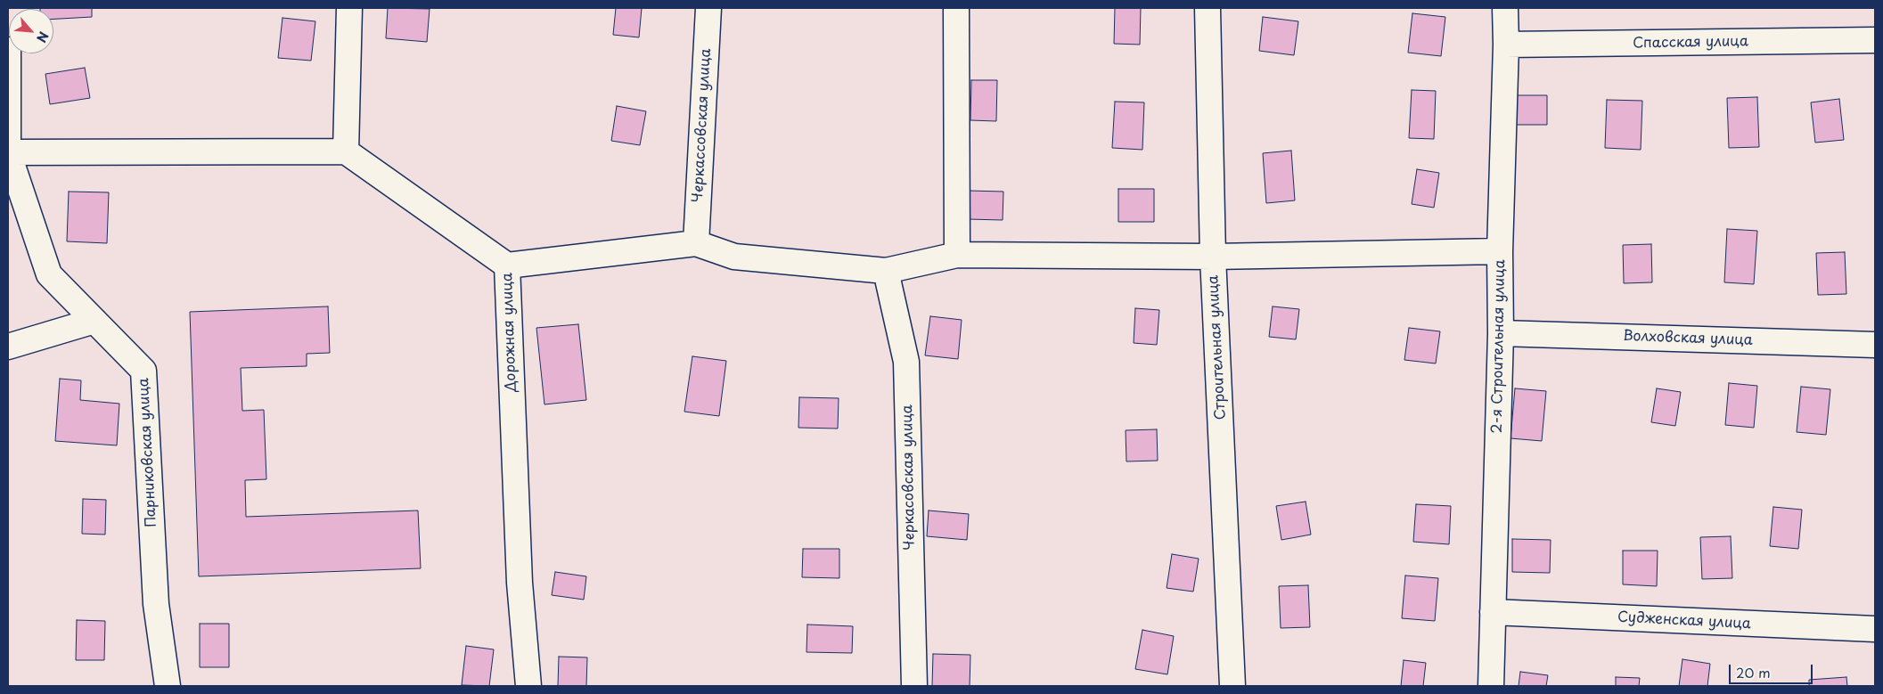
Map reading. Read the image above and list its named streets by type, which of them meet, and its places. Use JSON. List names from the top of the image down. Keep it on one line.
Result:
{"streets":{"street":["Спасская улица","Черкассовская улица","Дорожная улица","Волховская улица","2-я Строительная улица","Строительная улица","Парниковская улица","Черкасовская улица","Судженская улица"]},"crossings":[["Спасская улица","2-я Строительная улица"],["Волховская улица","2-я Строительная улица"],["2-я Строительная улица","Судженская улица"]],"scale_bar":"20 m","north":"bottom right"}
